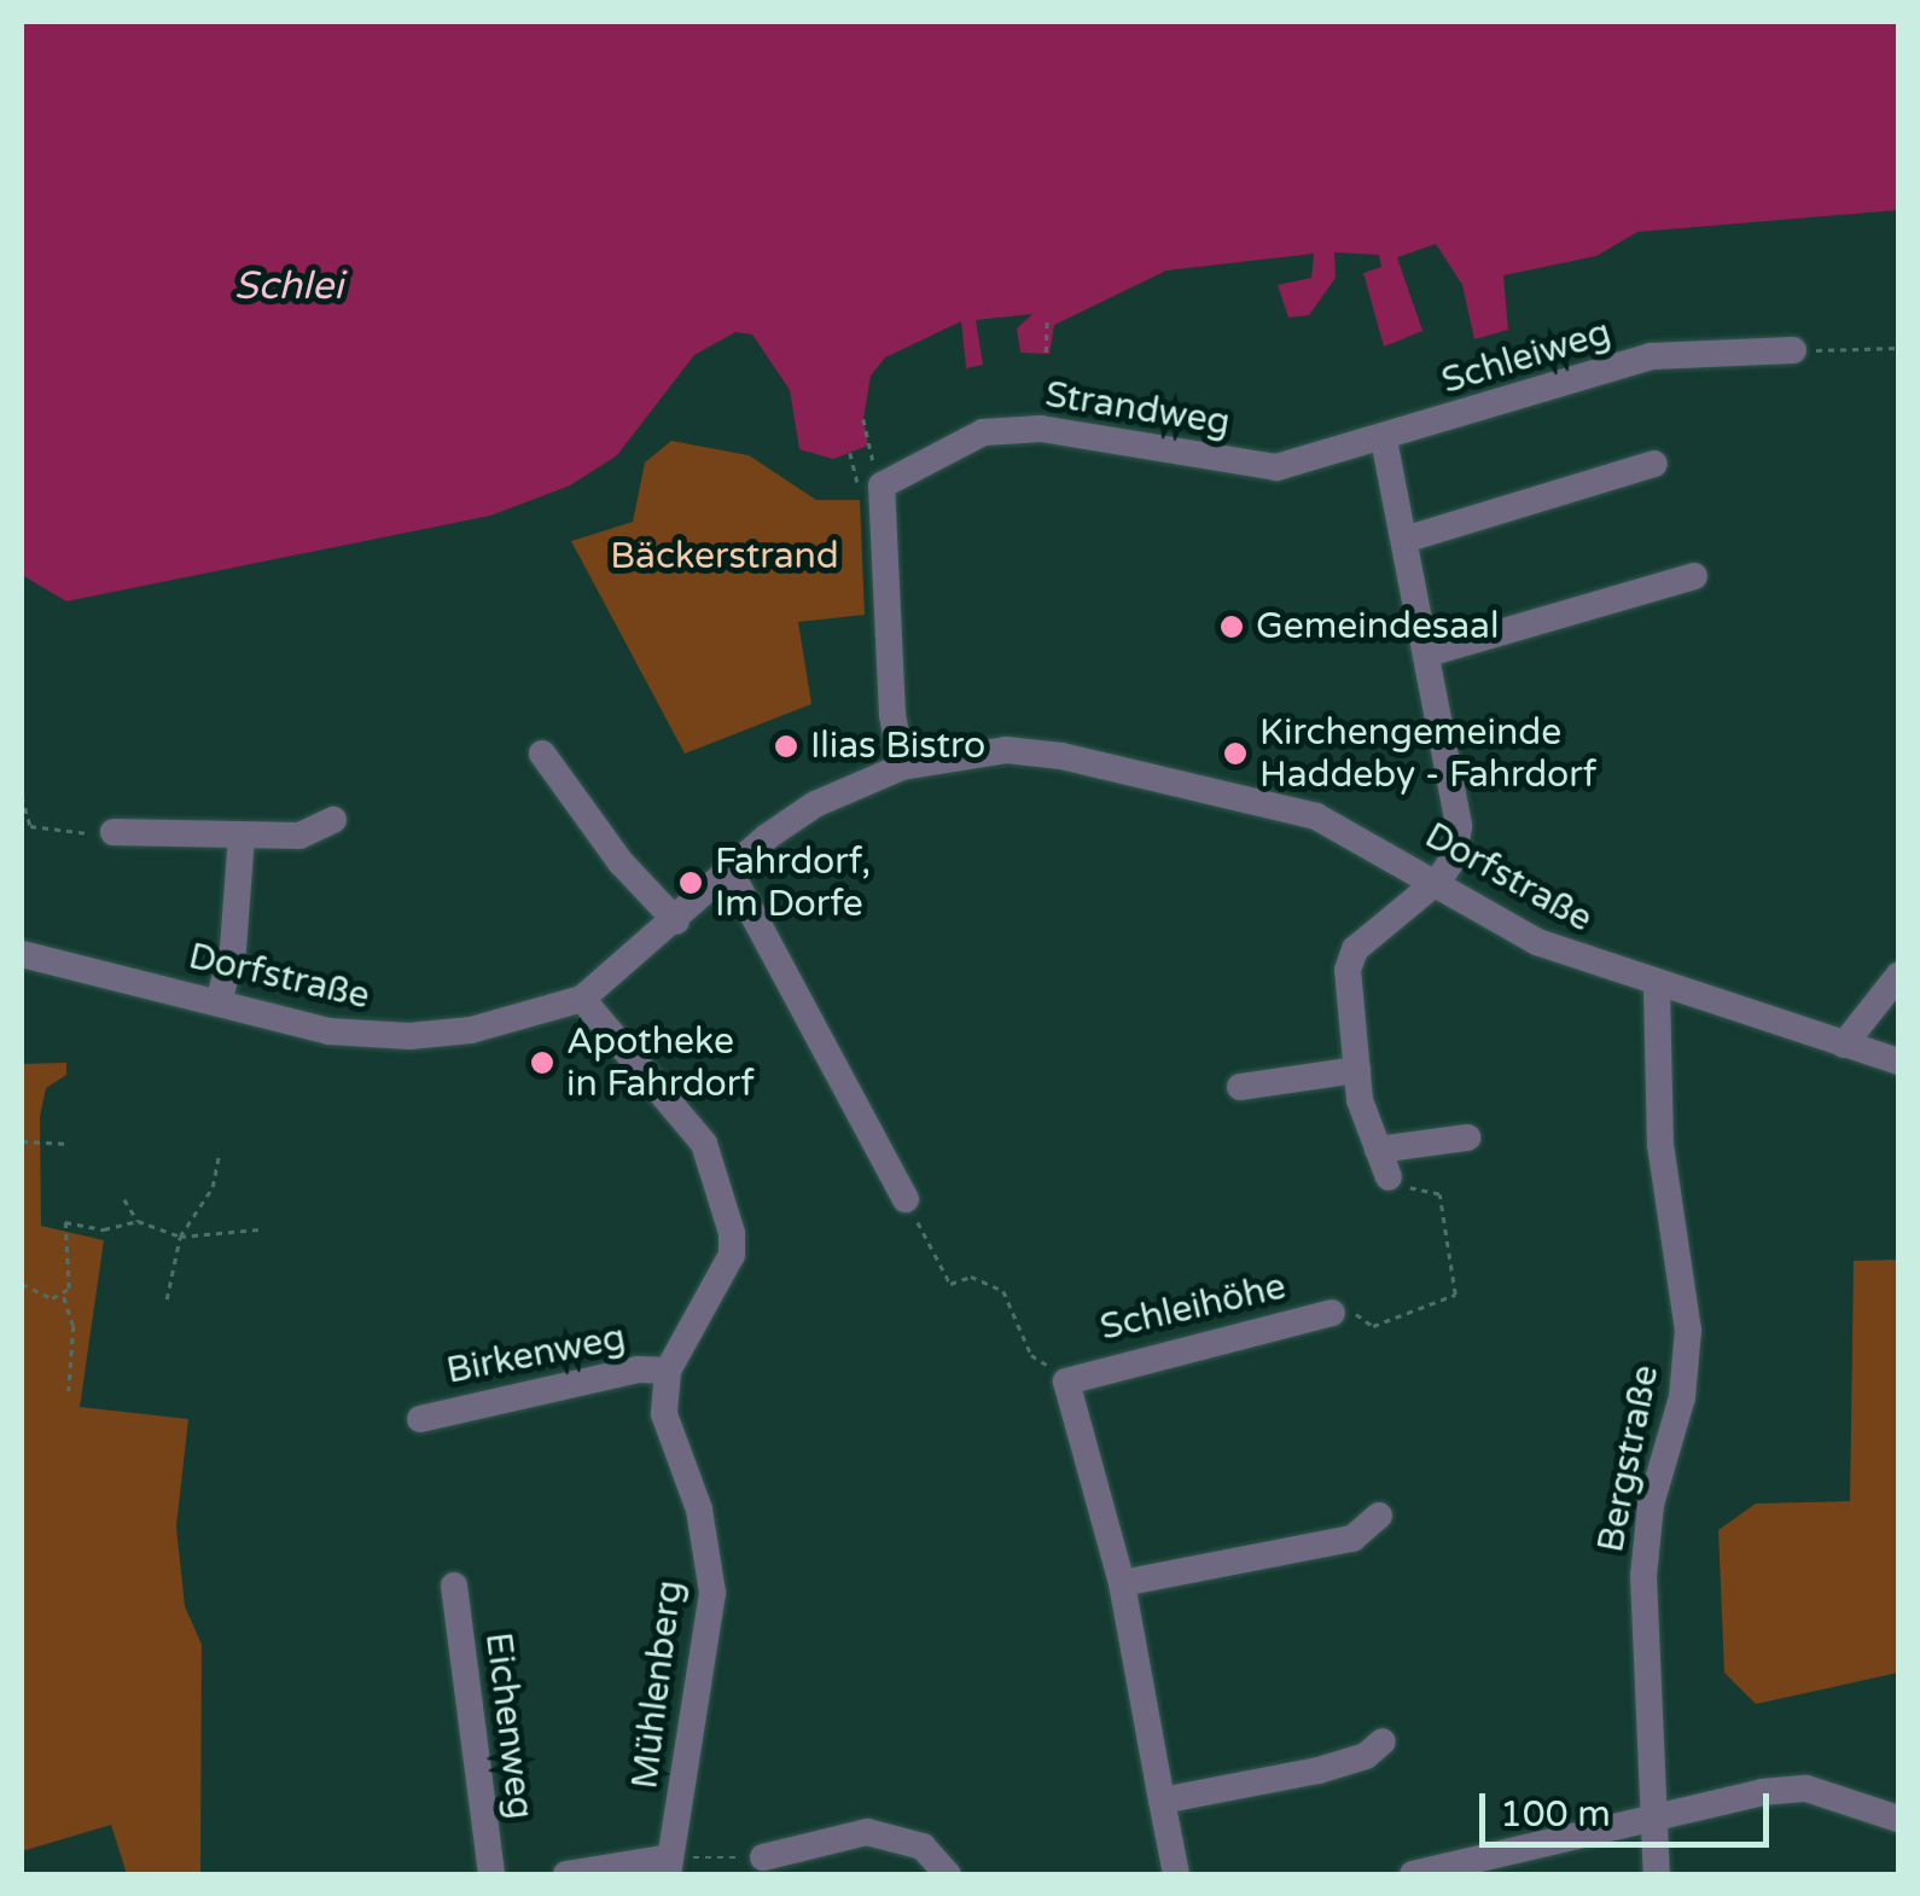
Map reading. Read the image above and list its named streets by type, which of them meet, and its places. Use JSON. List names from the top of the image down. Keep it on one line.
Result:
{"streets":{"street":["Schleiweg","Strandweg","Dorfstraße","Schleihöhe","Birkenweg","Bergstraße","Mühlenberg","Eichenweg"]},"crossings":[["Schleiweg","Strandweg"],["Strandweg","Dorfstraße"],["Dorfstraße","Bergstraße"],["Birkenweg","Mühlenberg"]],"water":["Schlei"],"parks":["Bäckerstrand"],"places":["Gemeindesaal","Ilias Bistro","Kirchengemeinde Haddeby - Fahrdorf","Fahrdorf, Im Dorfe","Apotheke in Fahrdorf"],"scale_bar":"100 m"}
